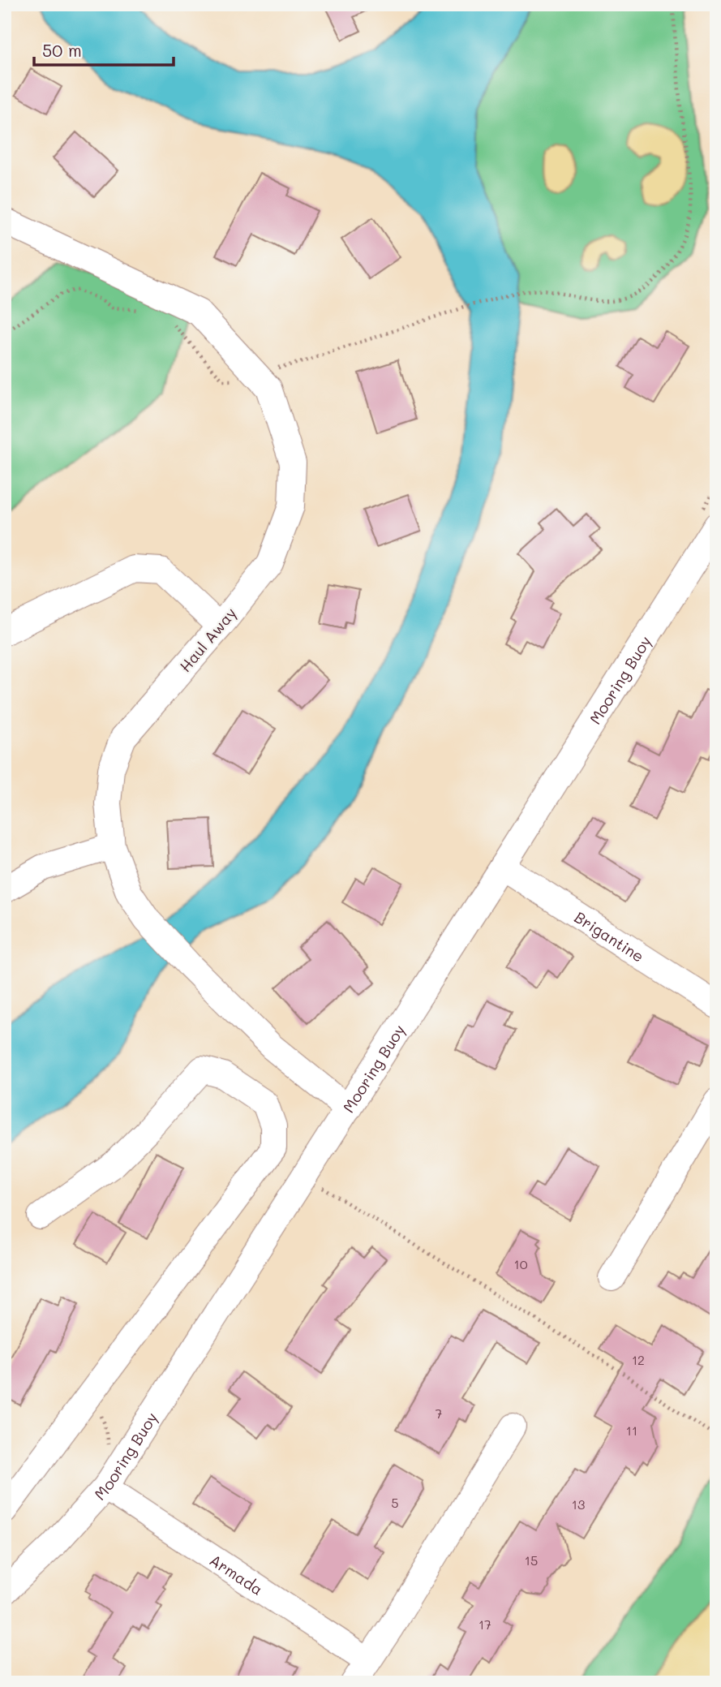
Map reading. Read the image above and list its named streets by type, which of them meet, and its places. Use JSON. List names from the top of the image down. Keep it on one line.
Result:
{"streets":{"street":["Haul Away","Mooring Buoy","Brigantine","Armada"]},"crossings":[["Haul Away","Mooring Buoy"],["Mooring Buoy","Brigantine"],["Mooring Buoy","Armada"]],"house_numbers":["10","12","7","11","5","13","15","17"],"scale_bar":"50 m"}
